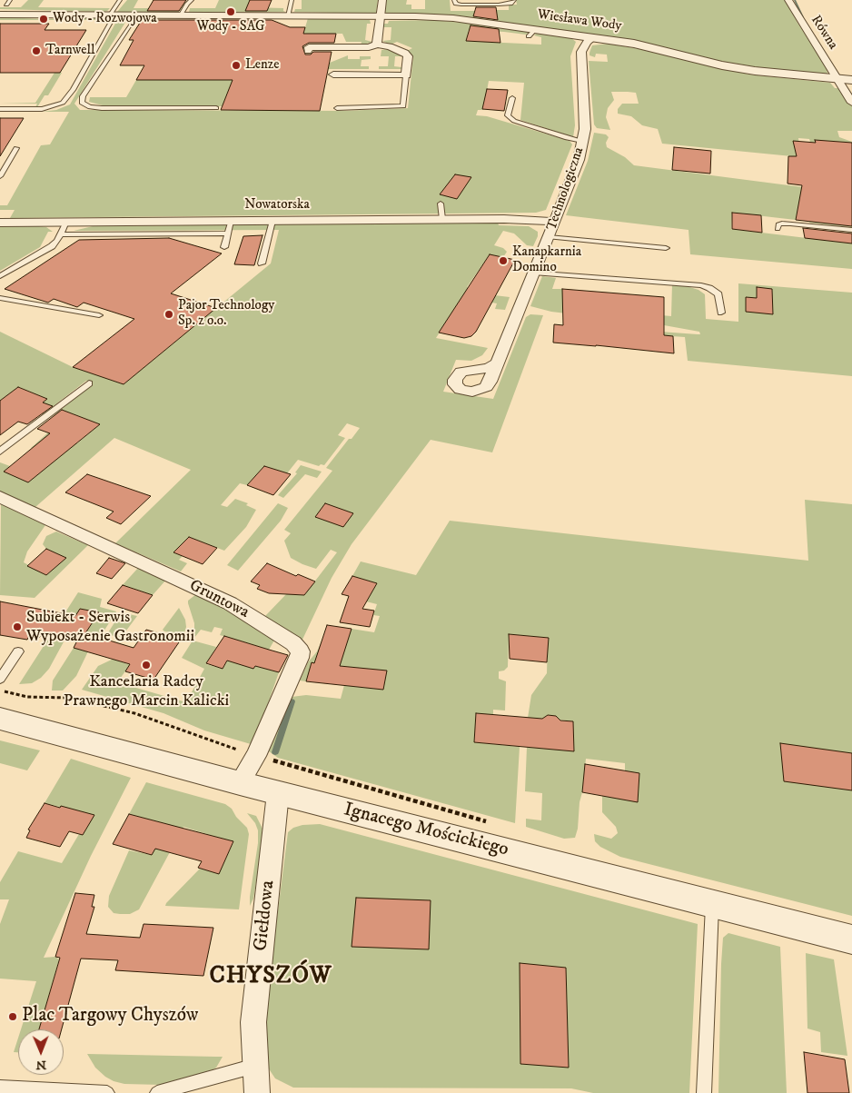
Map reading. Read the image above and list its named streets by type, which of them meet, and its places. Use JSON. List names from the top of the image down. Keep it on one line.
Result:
{"streets":{"street":["Wiesława Wody","Równa","Technologiczna","Nowatorska","Gruntowa","Ignacego Mościckiego","Giełdowa"]},"crossings":[["Wiesława Wody","Równa"],["Wiesława Wody","Technologiczna"],["Technologiczna","Nowatorska"],["Gruntowa","Ignacego Mościckiego"],["Ignacego Mościckiego","Giełdowa"]],"districts":["CHYSZÓW"],"places":["Wody - SAG","Wody - Rozwojowa","Tarnwell","Lenze","Kanapkarnia Domino","Pajor Technology Sp. z o.o.","Subiekt - Serwis Wyposażenie Gastronomii","Kancelaria Radcy Prawnego Marcin Kalicki","Plac Targowy Chyszów"],"north":"bottom"}
